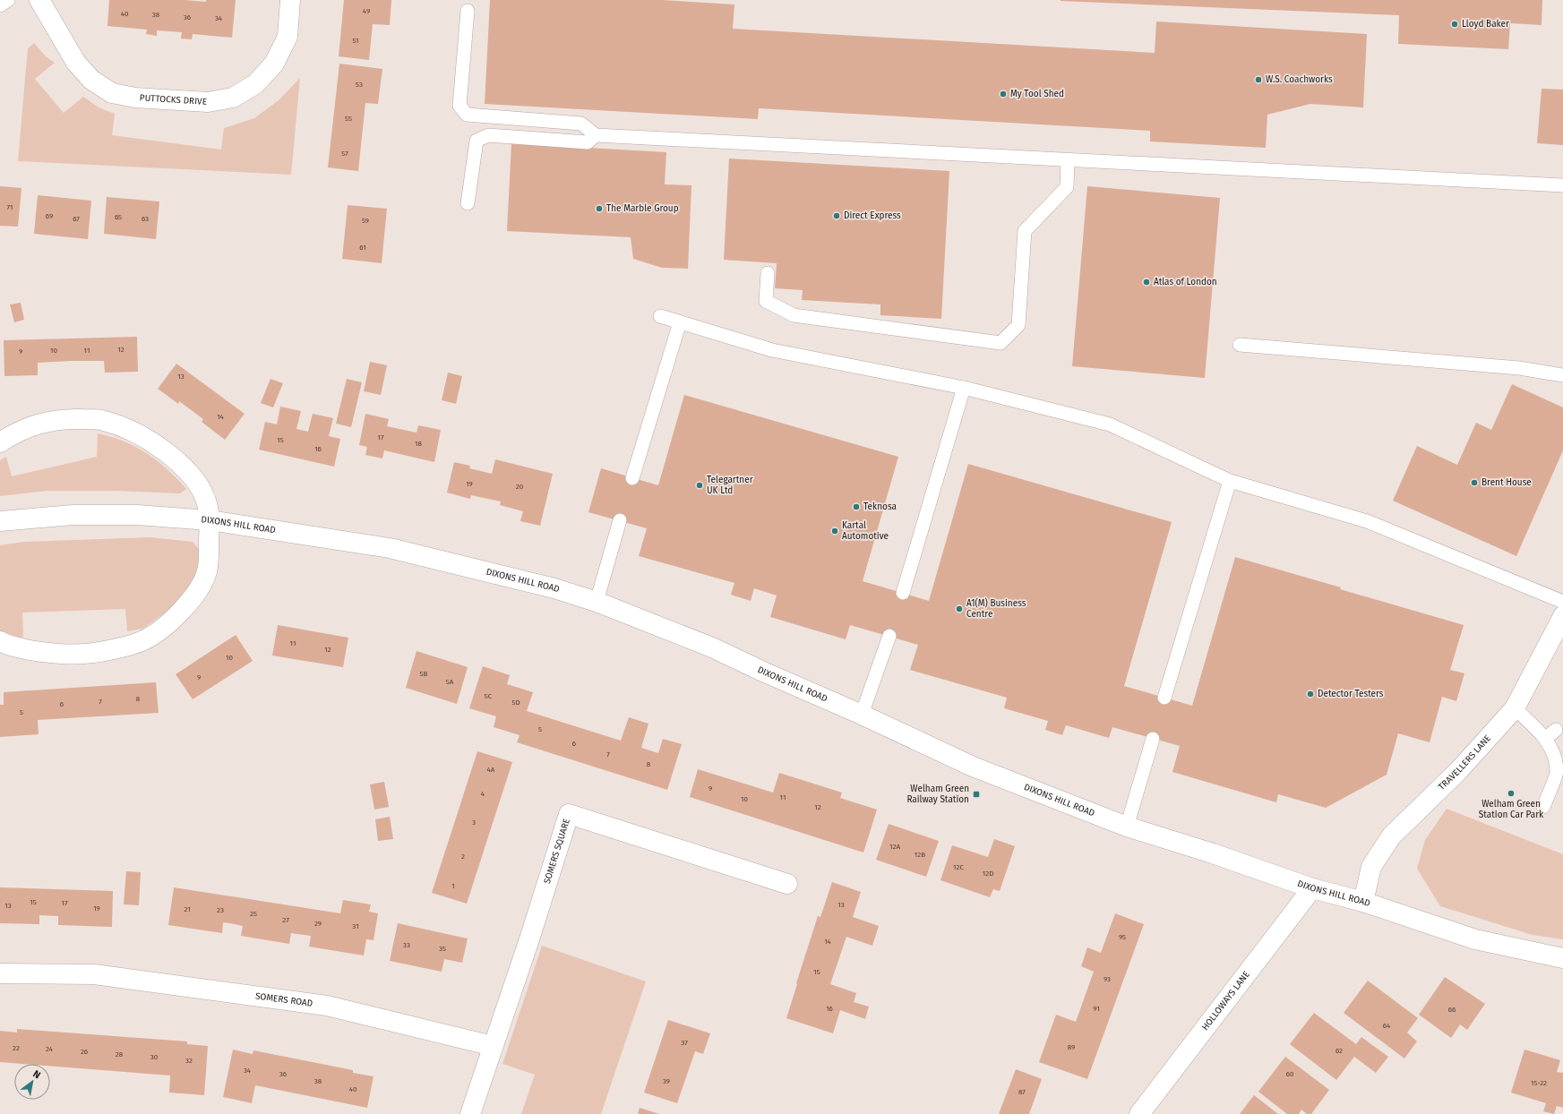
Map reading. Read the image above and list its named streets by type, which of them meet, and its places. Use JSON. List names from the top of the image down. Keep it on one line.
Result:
{"streets":{"street":["PUTTOCKS DRIVE","DIXONS HILL ROAD","TRAVELLERS LANE","SOMERS SQUARE","SOMERS ROAD","HOLLOWAYS LANE"]},"crossings":[["DIXONS HILL ROAD","TRAVELLERS LANE"],["DIXONS HILL ROAD","HOLLOWAYS LANE"],["SOMERS SQUARE","SOMERS ROAD"]],"places":{"other":["Lloyd Baker","W.S. Coachworks","My Tool Shed","The Marble Group","Direct Express","Atlas of London","Brent House","Telegartner UK Ltd","Teknosa","Kartal Automotive","A1(M) Business Centre","Detector Testers","Welham Green Station Car Park"],"transit":["Welham Green Railway Station"]},"house_numbers":["49","40","38","36","34","51","53","55","57","71","69","65","67","63","59","61","12","10","11","9","13","14","17","15","18","16","19","20","11","12","10","5B","9","5A","5C","8","7","5D","6","5","5","6","7","8","4A","9","4","11","10","12","3","12A","12B","2","12C","12D","1","15","17","13","13","19","21","23","25","27","29","31","95","14","33","35","15","93","16","91","66","64","37","89","22","24","62","26","28","30","32","34","36","60","38","39","15-22","40","87"],"north":"top right"}
